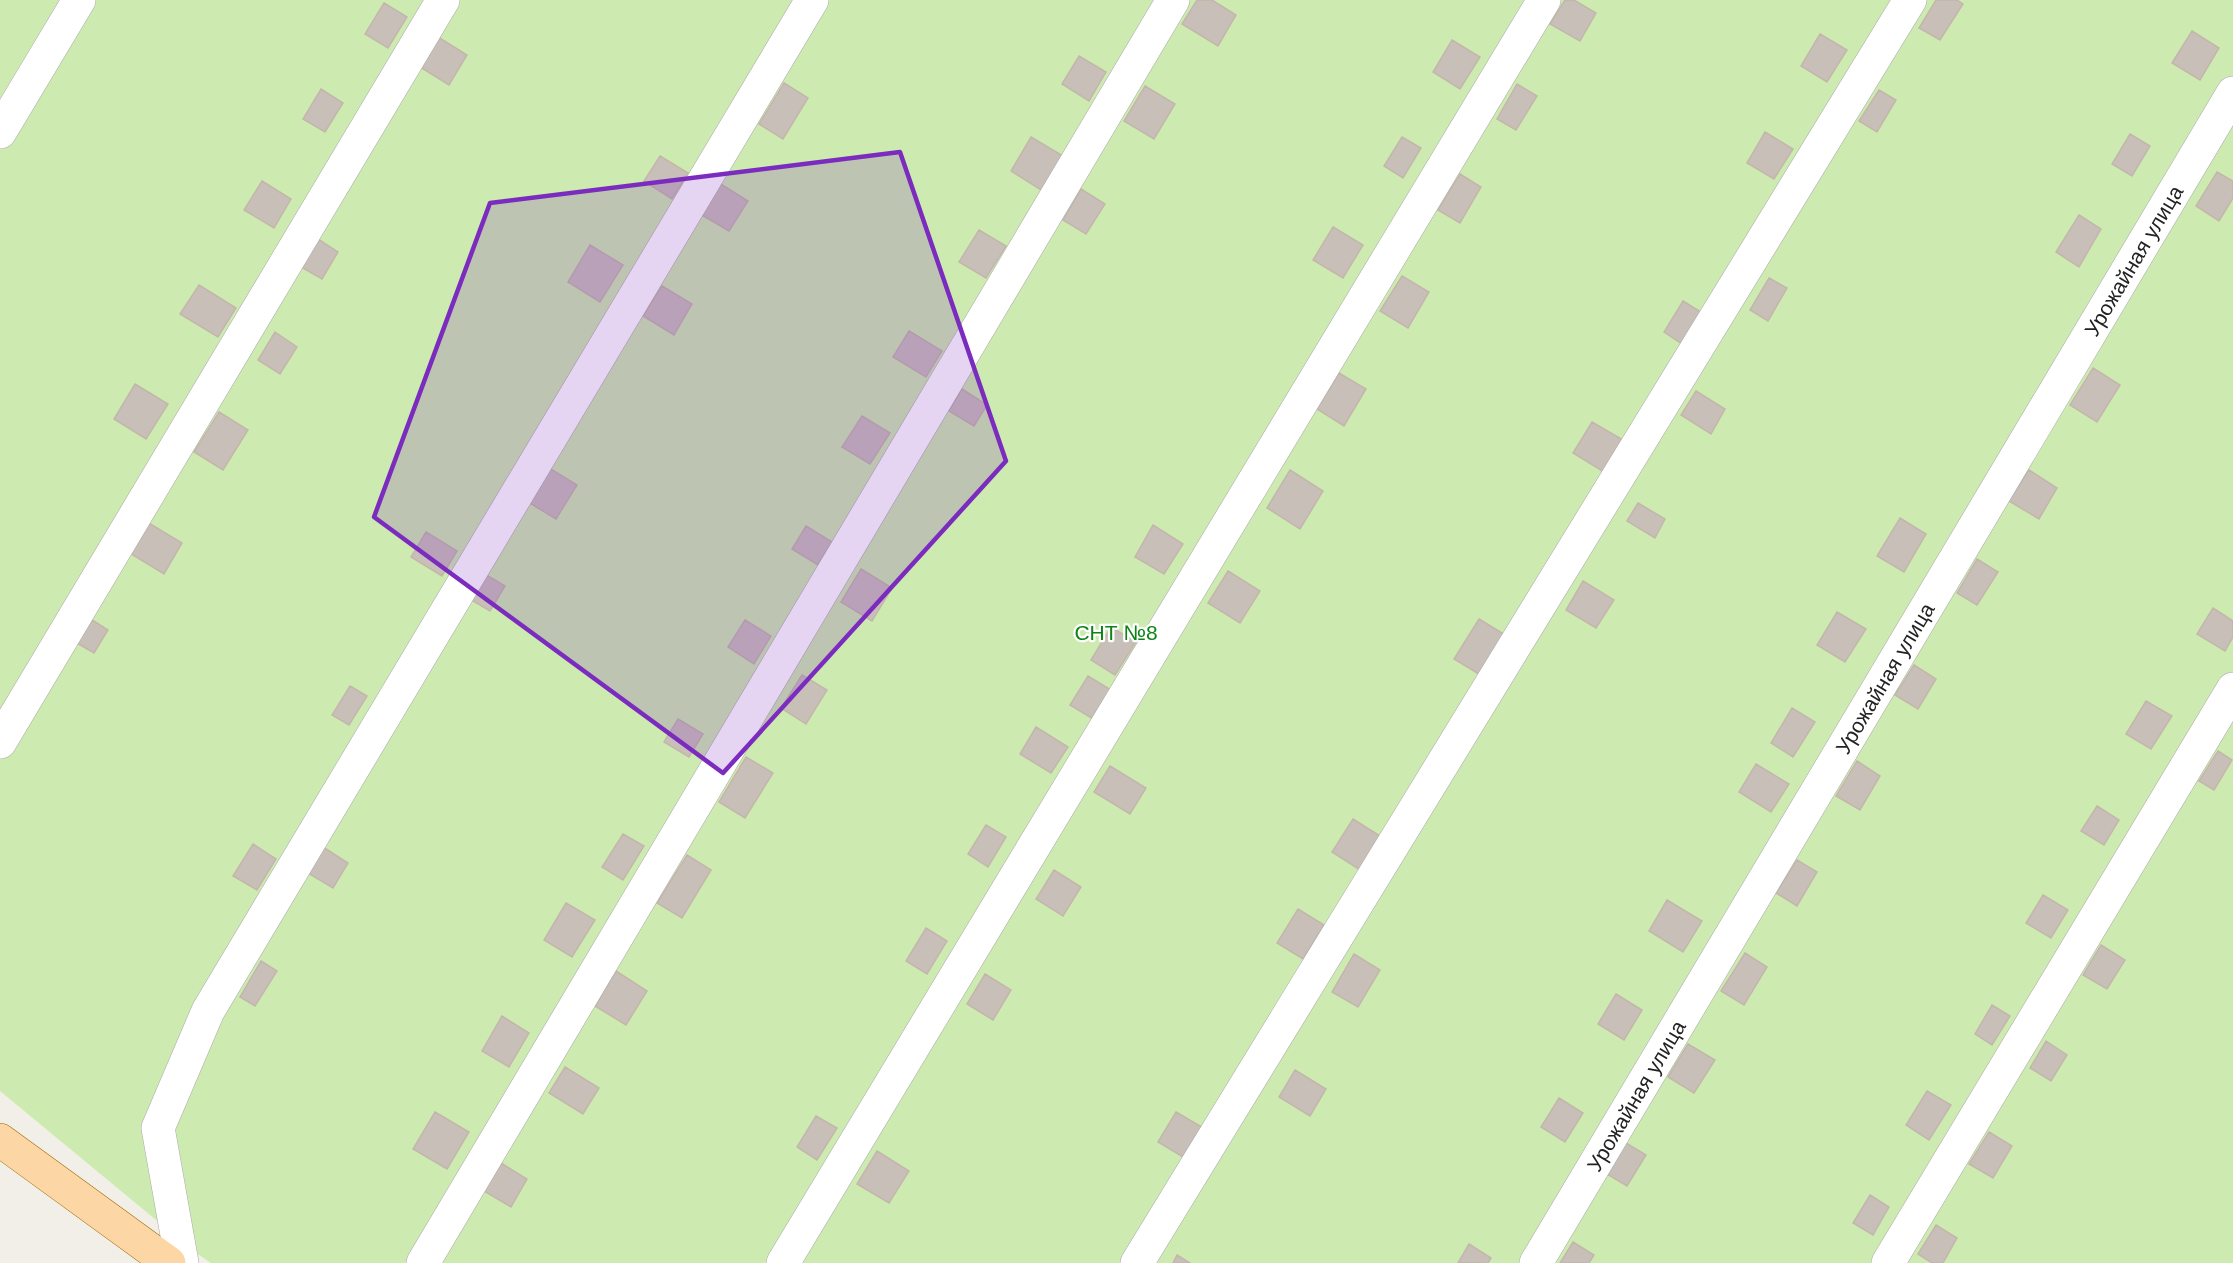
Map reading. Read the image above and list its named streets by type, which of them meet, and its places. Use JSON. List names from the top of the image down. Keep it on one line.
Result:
{"streets":{"street":["Урожайная улица"]},"parks":["СНТ №8"]}
